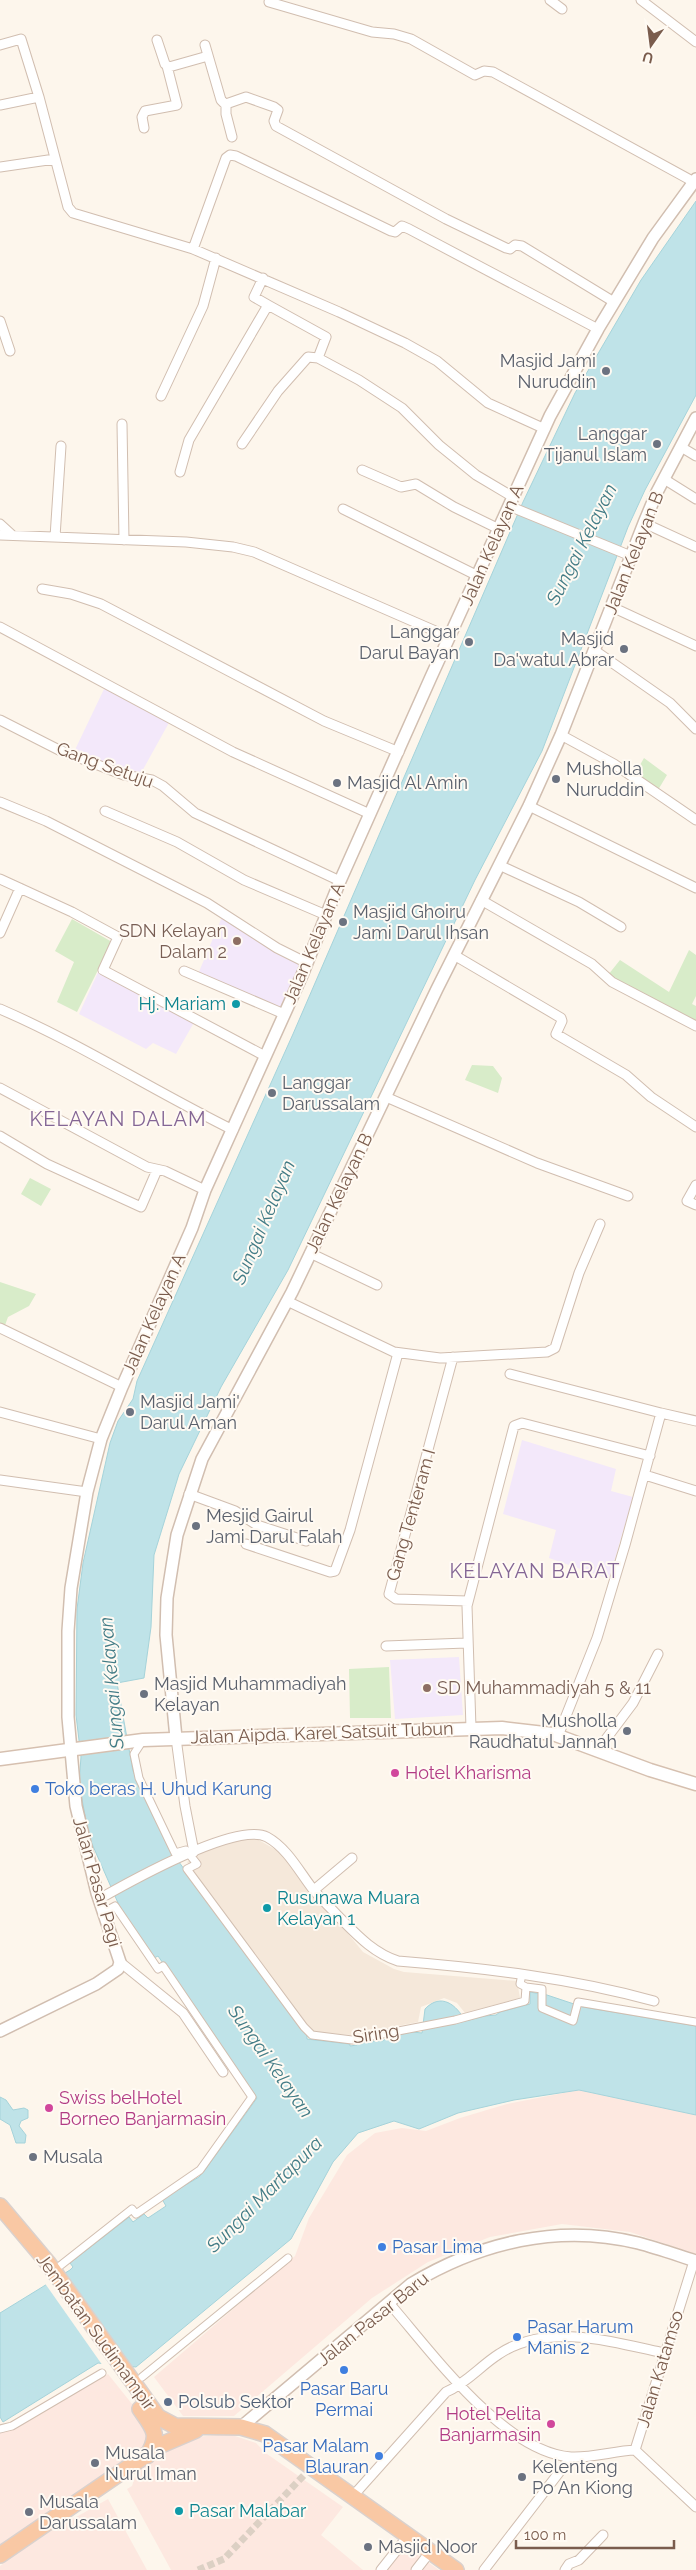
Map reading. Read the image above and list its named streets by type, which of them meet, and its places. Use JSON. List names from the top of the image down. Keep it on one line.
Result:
{"streets":{"highway":["Jembatan Sudimampir"],"main road":["Jalan Aipda. Karel Satsuit Tubun"],"street":["Jalan Kelayan A","Jalan Kelayan B","Gang Setuju","Gang Tenteram I","Jalan Pasar Pagi","Siring","Jalan Pasar Baru","Jalan Katamso"]},"crossings":[["Jalan Kelayan A","Gang Setuju"],["Jalan Kelayan A","Jalan Aipda. Karel Satsuit Tubun"],["Jalan Kelayan A","Jalan Pasar Pagi"],["Jalan Kelayan B","Jalan Aipda. Karel Satsuit Tubun"],["Jalan Aipda. Karel Satsuit Tubun","Jalan Pasar Pagi"],["Jalan Pasar Baru","Jalan Katamso"]],"districts":["KELAYAN DALAM","KELAYAN BARAT"],"water":["Sungai Kelayan","Sungai Martapura"],"places":["Masjid Jami Nuruddin","Langgar Tijanul Islam","Langgar Darul Bayan","Masjid Da'watul Abrar","Musholla Nuruddin","Masjid Al Amin","Masjid Ghoiru Jami Darul Ihsan","SDN Kelayan Dalam 2","Hj. Mariam","Langgar Darussalam","Masjid Jami' Darul Aman","Mesjid Gairul Jami Darul Falah","SD Muhammadiyah 5 & 11","Masjid Muhammadiyah Kelayan","Musholla Raudhatul Jannah","Hotel Kharisma","Toko beras H. Uhud Karung","Rusunawa Muara Kelayan 1","Swiss belHotel Borneo Banjarmasin","Musala","Pasar Lima","Pasar Harum Manis 2","Pasar Baru Permai","Polsub Sektor","Hotel Pelita Banjarmasin","Pasar Malam Blauran","Musala Nurul Iman","Kelenteng Po An Kiong","Pasar Malabar","Musala Darussalam","Masjid Noor"],"scale_bar":"100 m","north":"bottom"}
